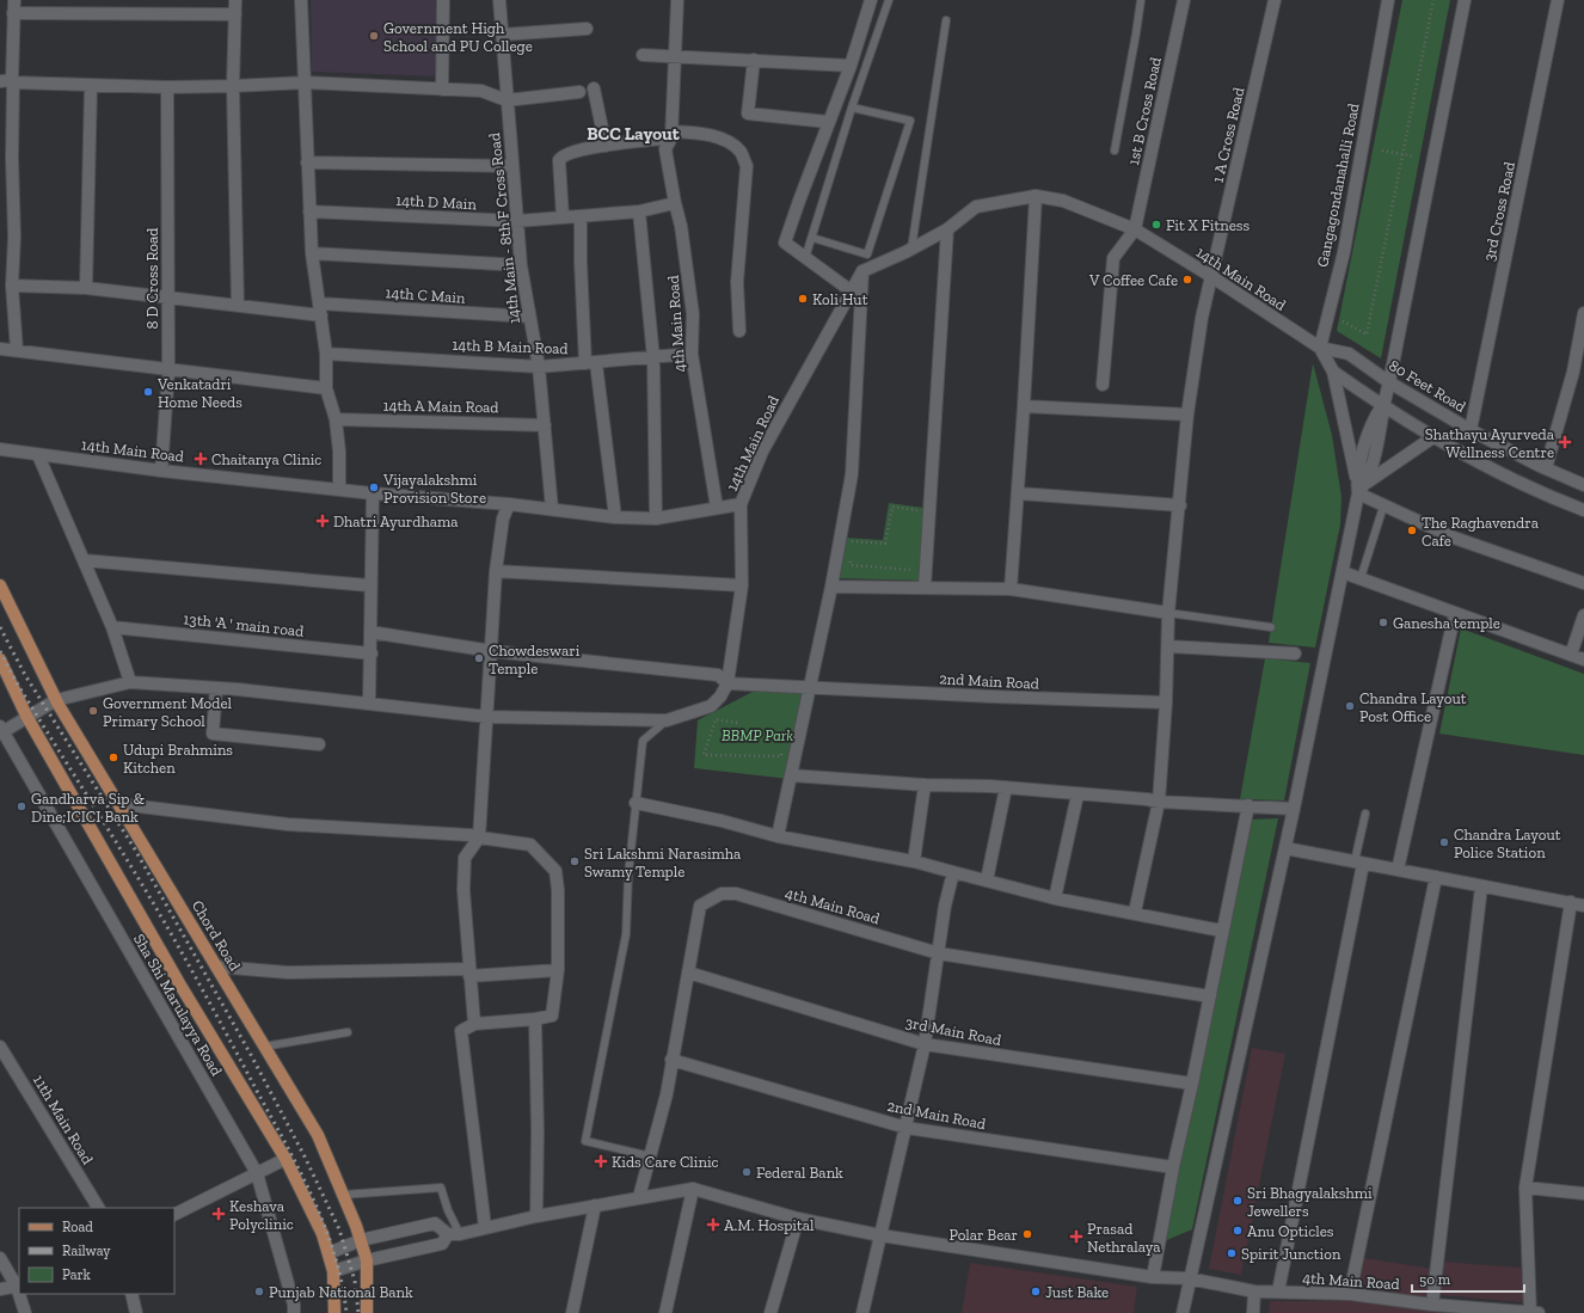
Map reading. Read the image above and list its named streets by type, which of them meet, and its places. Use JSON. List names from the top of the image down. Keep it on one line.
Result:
{"streets":{"main road":["Chord Road"],"street":["1st B Cross Road","1 A Cross Road","Gangagondanahalli Road","14th D Main","3rd Cross Road","14th Main - 8th F Cross Road","8 D Cross Road","14th Main Road","14th C Main","4th Main Road","14th B Main Road","80 Feet Road","14th A Main Road","13th 'A ' main road","2nd Main Road","Sha Shi Marulayya Road","3rd Main Road","11th Main Road"]},"crossings":[["1st B Cross Road","14th Main Road"],["1 A Cross Road","14th Main Road"],["1 A Cross Road","2nd Main Road"],["Gangagondanahalli Road","14th Main Road"],["Gangagondanahalli Road","80 Feet Road"],["14th D Main","14th Main - 8th F Cross Road"],["14th D Main","4th Main Road"],["3rd Cross Road","80 Feet Road"],["14th Main - 8th F Cross Road","14th Main Road"],["14th Main - 8th F Cross Road","14th C Main"],["14th Main - 8th F Cross Road","14th B Main Road"],["14th Main - 8th F Cross Road","14th A Main Road"],["8 D Cross Road","14th Main Road"],["14th Main Road","4th Main Road"],["14th Main Road","80 Feet Road"],["4th Main Road","14th B Main Road"],["4th Main Road","2nd Main Road"],["4th Main Road","3rd Main Road"]],"districts":["BCC Layout"],"parks":["BBMP Park"],"places":{"other":["Government High School and PU College","Fit X Fitness","V Coffee Cafe","Koli Hut","Venkatadri Home Needs","Vijayalakshmi Provision Store","The Raghavendra Cafe","Ganesha temple","Chowdeswari Temple","Chandra Layout Post Office","Government Model Primary School","Udupi Brahmins Kitchen","Gandharva Sip & Dine;ICICI Bank","Chandra Layout Police Station","Sri Lakshmi Narasimha Swamy Temple","Federal Bank","Sri Bhagyalakshmi Jewellers","Anu Opticles","Polar Bear","Spirit Junction","Punjab National Bank","Just Bake"],"health":["Shathayu Ayurveda Wellness Centre","Chaitanya Clinic","Dhatri Ayurdhama","Kids Care Clinic","Keshava Polyclinic","A.M. Hospital","Prasad Nethralaya"]},"legend":["Road","Railway","Park"],"scale_bar":"50 m"}
